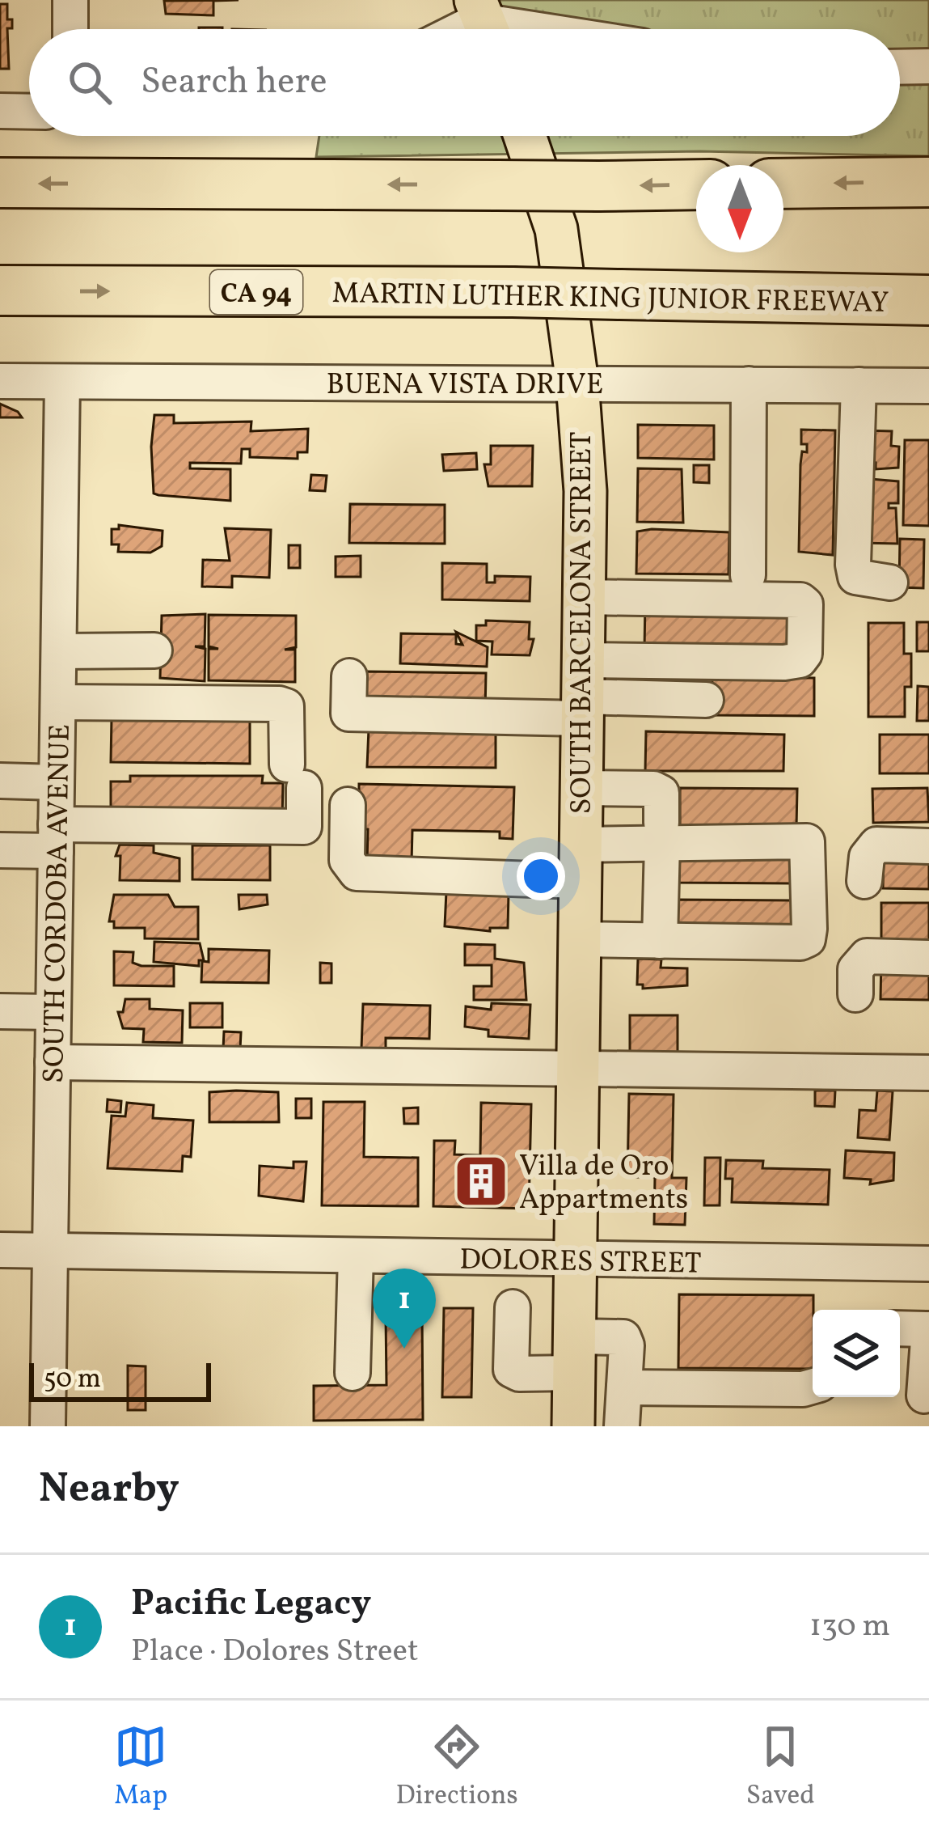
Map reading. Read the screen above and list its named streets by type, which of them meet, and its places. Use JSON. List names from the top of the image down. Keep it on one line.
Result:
{"streets":{"highway":["CA 94","MARTIN LUTHER KING JUNIOR FREEWAY"],"main road":["SOUTH BARCELONA STREET"],"street":["BUENA VISTA DRIVE","SOUTH CORDOBA AVENUE","DOLORES STREET"]},"crossings":[["BUENA VISTA DRIVE","SOUTH BARCELONA STREET"],["BUENA VISTA DRIVE","SOUTH CORDOBA AVENUE"],["SOUTH BARCELONA STREET","DOLORES STREET"],["SOUTH CORDOBA AVENUE","DOLORES STREET"]],"places":{"building":["Villa de Oro Appartments"]},"scale_bar":"50 m","north":"bottom","page":{"search":"Search here","pins":"1","scale":"50 m","heading":"Nearby","list":[{"mark":"1","name":"Pacific Legacy","note":"Place · Dolores Street","value":"130 m"}],"nav":["Map","Directions","Saved"]}}
